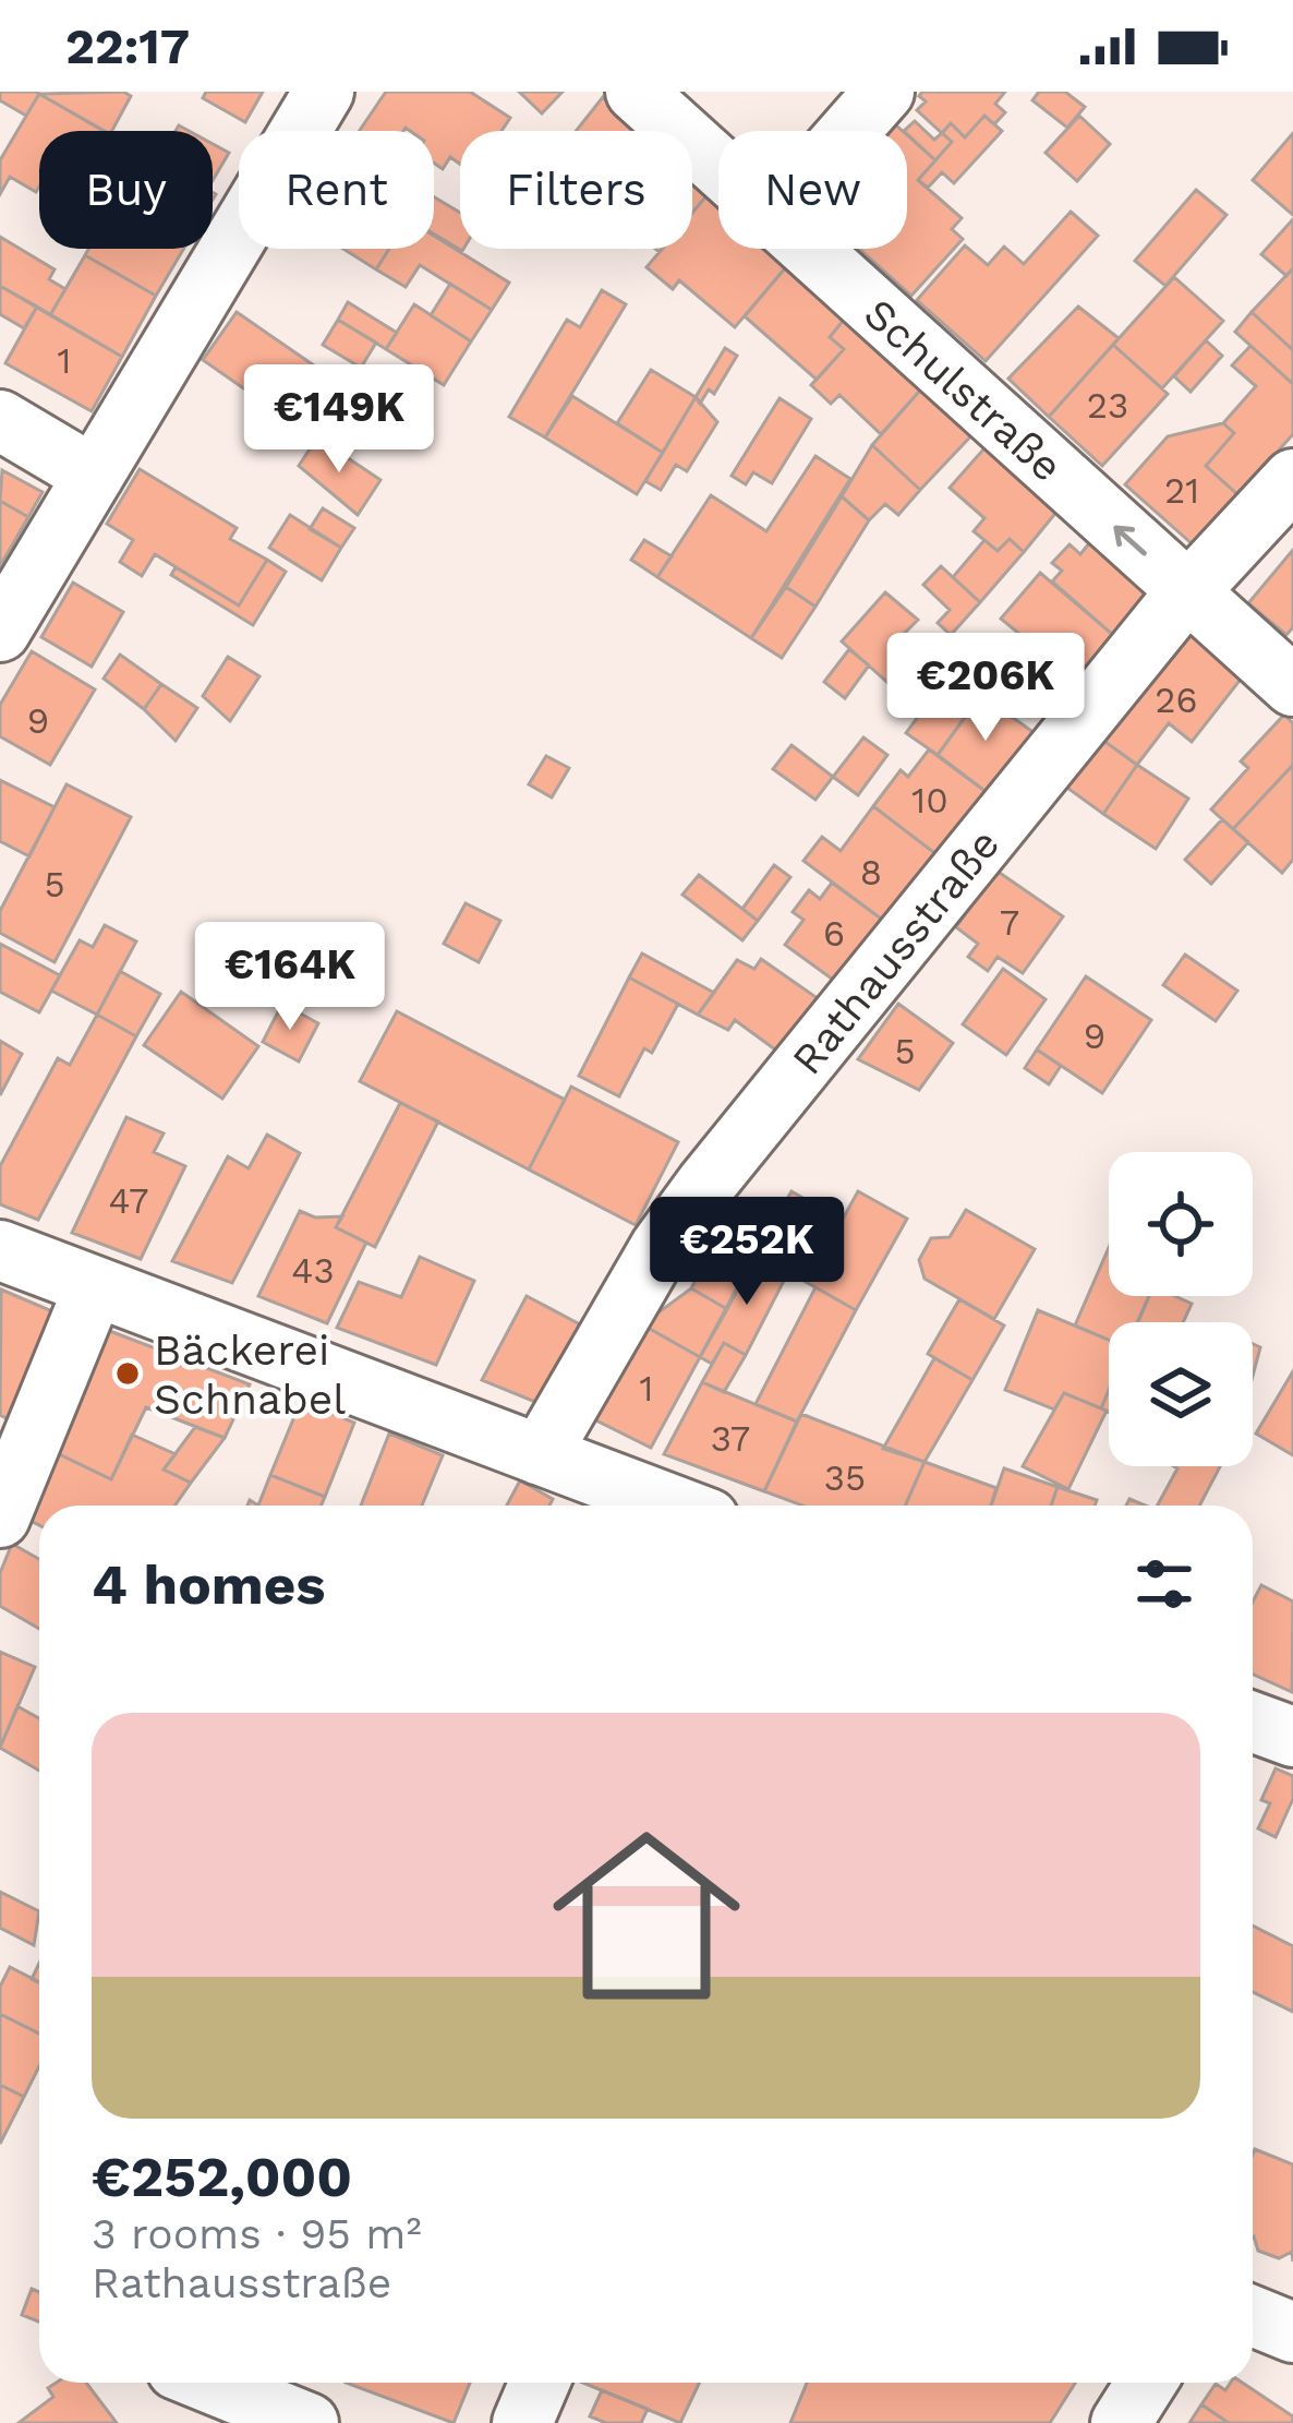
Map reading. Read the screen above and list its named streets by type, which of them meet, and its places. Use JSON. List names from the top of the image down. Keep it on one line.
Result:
{"streets":{"street":["Schulstraße","Rathausstraße"]},"crossings":[["Schulstraße","Rathausstraße"]],"one_way":["Schulstraße"],"places":["Bäckerei Schnabel"],"house_numbers":["1","23","21","26","9","10","8","5","7","6","9","5","47","43","1","37","35"],"page":{"status":"22:17","chip":["Buy","Rent","Filters","New"],"price":["€149K","€206K","€164K","€252K"],"heading":"4 homes","list":[{"name":"€252,000","note":"3 rooms · 95 m² · Rathausstraße"}]}}
